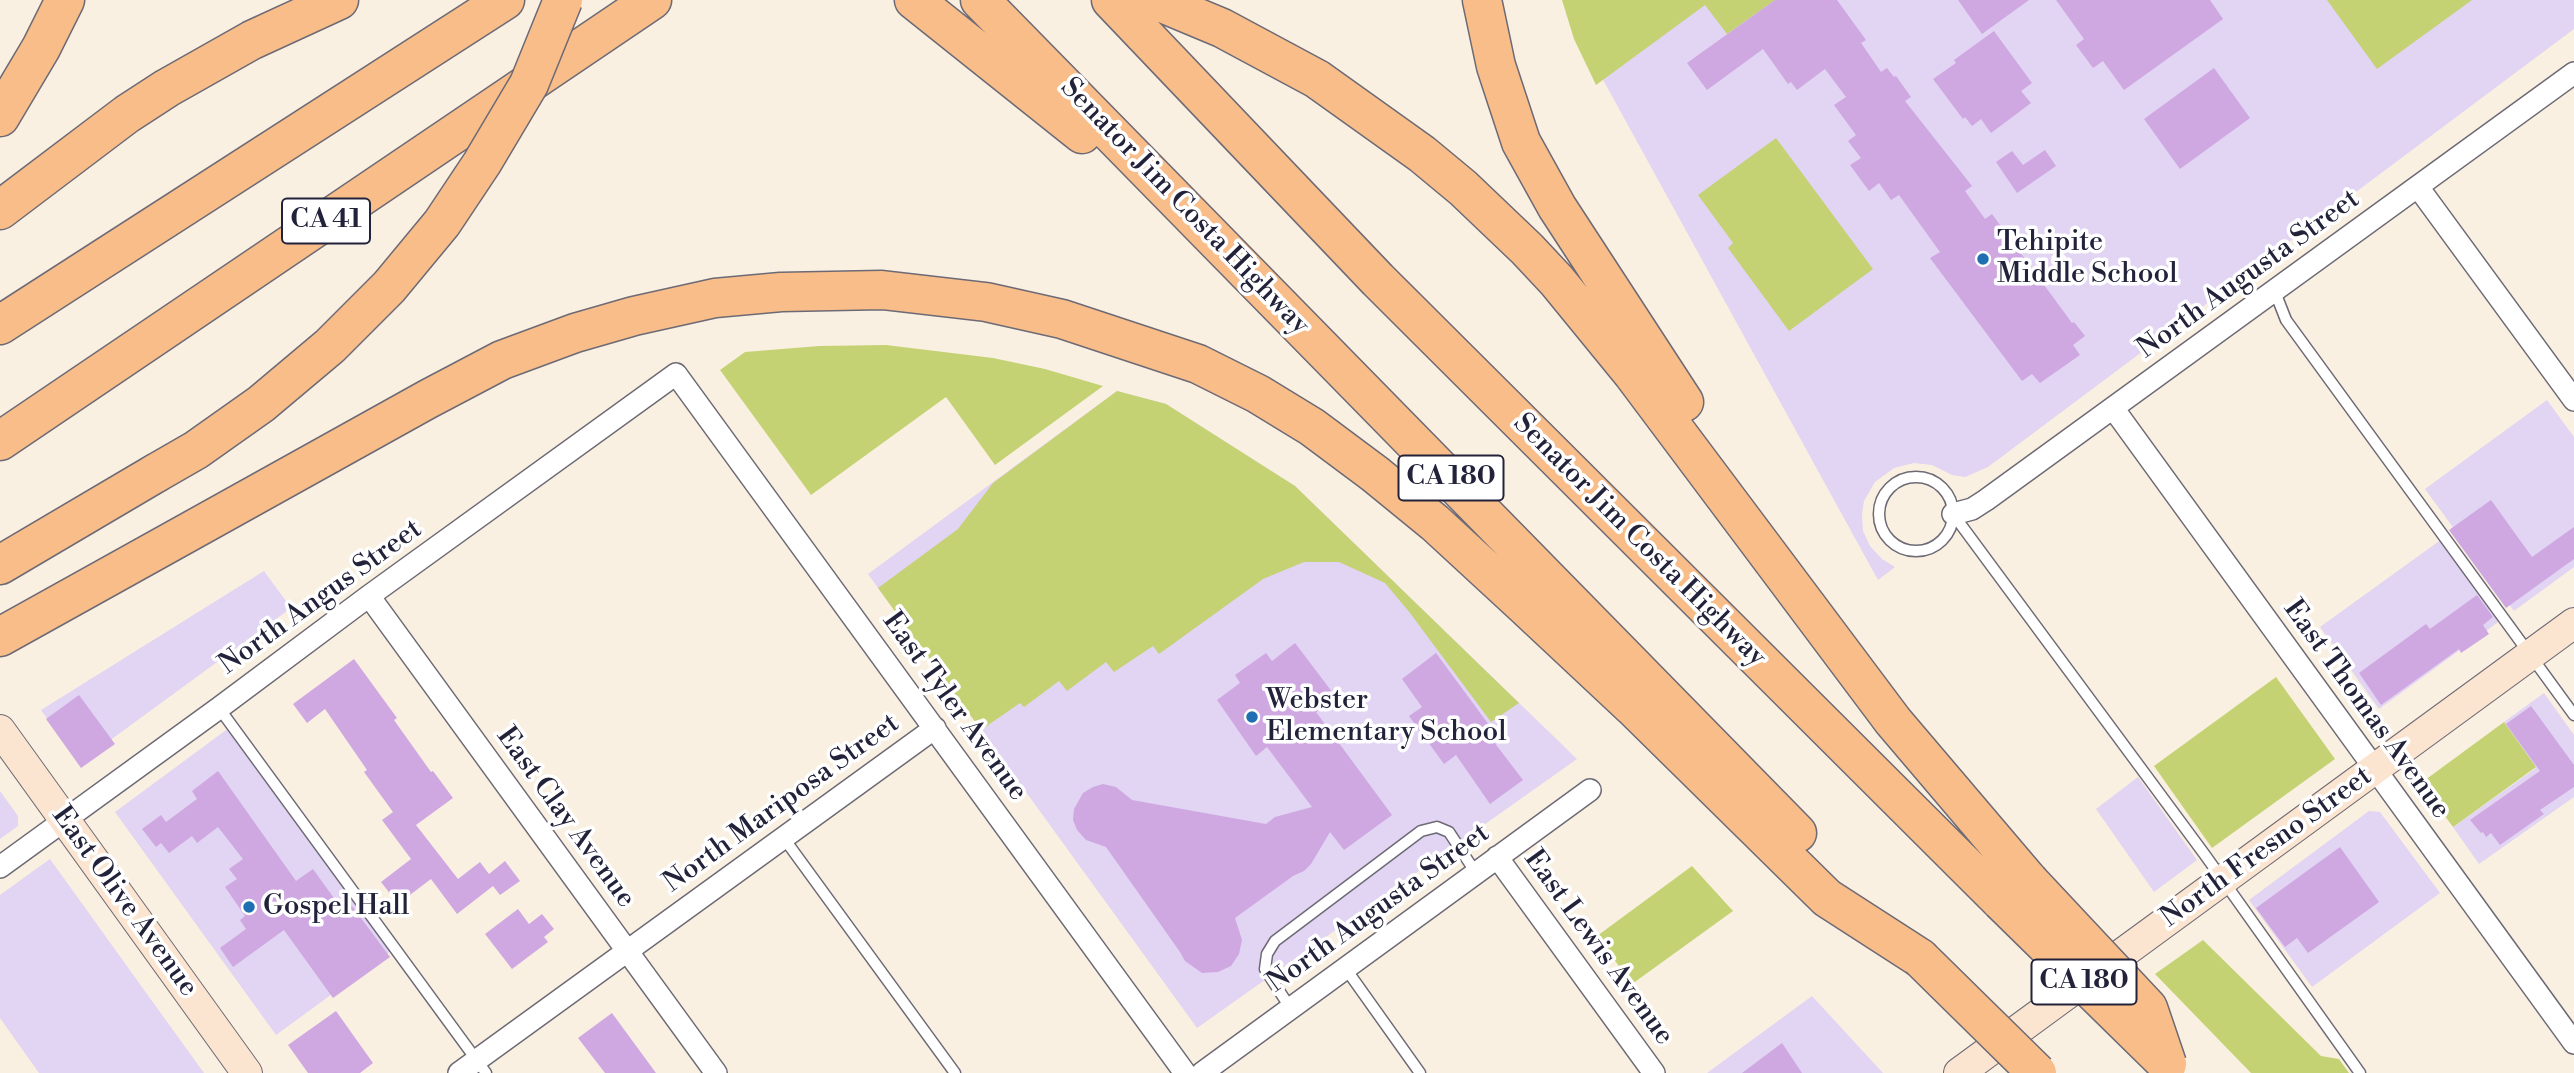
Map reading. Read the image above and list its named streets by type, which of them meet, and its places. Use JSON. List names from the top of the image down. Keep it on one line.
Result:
{"streets":{"highway":["Senator Jim Costa Highway","CA 41","CA 180"],"main road":["North Fresno Street","East Olive Avenue"],"street":["North Augusta Street","North Angus Street","East Tyler Avenue","East Thomas Avenue","North Mariposa Street","East Clay Avenue","East Lewis Avenue"]},"crossings":[["North Augusta Street","East Thomas Avenue"],["North Augusta Street","East Lewis Avenue"],["North Angus Street","East Tyler Avenue"],["North Angus Street","East Clay Avenue"],["North Angus Street","East Olive Avenue"],["East Tyler Avenue","North Mariposa Street"],["East Thomas Avenue","North Fresno Street"],["North Mariposa Street","East Clay Avenue"]],"places":["Tehipite Middle School","Webster Elementary School","Gospel Hall"]}
